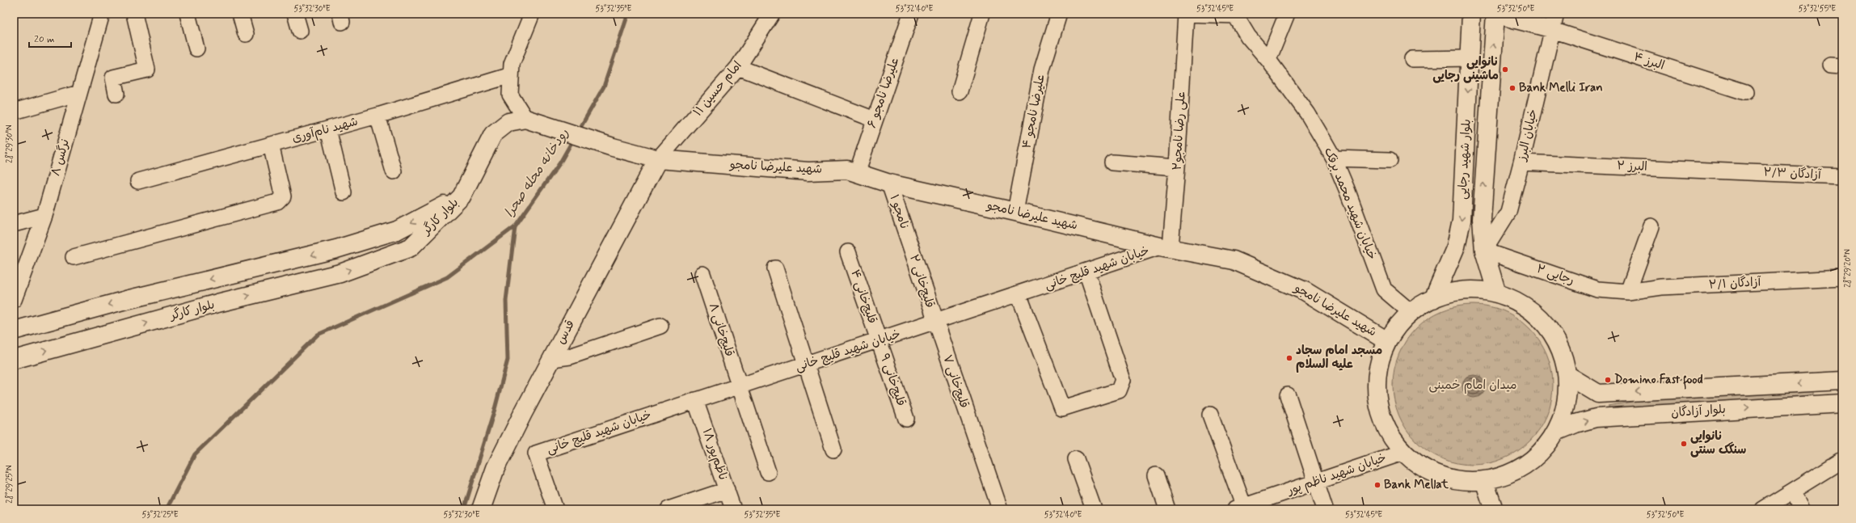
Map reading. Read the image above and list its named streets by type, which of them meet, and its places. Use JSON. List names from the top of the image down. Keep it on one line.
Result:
{"streets":{"main road":["بلوار شهید رجایی","شهید علیرضا نامجو","بلوار کارگر","قدس","بلوار آزادگان"],"street":["البرز ۴","امام حسین ۱۱","علیرضا نامجو ۶","علیرضا نامجو ۴","شهید نام‌آوری","علی رضا نامجو۲","خیابان البرز","نرگس ۸","البرز ۲","آزادگان ۲/۳","خیابان شهید محمد برفک","نامجو ۱","خیابان شهید قلیچ خانی","رجایی ۲","قلیچ‌خانی ۲","آزادگان ۲/۱","قلیچ‌خانی ۴","قلیچ‌خانی ۸","قلیچ‌خانی ۹","قلیچ‌خانی ۷","ناظم‌پور ۱۸","خیابان شهید ناظم پور"]},"crossings":[["البرز ۴","خیابان البرز"],["البرز ۴","بلوار شهید رجایی"],["امام حسین ۱۱","شهید علیرضا نامجو"],["امام حسین ۱۱","قدس"],["علیرضا نامجو ۶","شهید علیرضا نامجو"],["علیرضا نامجو ۴","شهید علیرضا نامجو"],["علی رضا نامجو۲","شهید علیرضا نامجو"],["علی رضا نامجو۲","خیابان شهید قلیچ خانی"],["خیابان البرز","بلوار شهید رجایی"],["خیابان البرز","البرز ۲"],["خیابان البرز","رجایی ۲"],["بلوار شهید رجایی","رجایی ۲"],["البرز ۲","آزادگان ۲/۳"],["شهید علیرضا نامجو","نامجو ۱"],["شهید علیرضا نامجو","خیابان شهید قلیچ خانی"],["شهید علیرضا نامجو","قدس"],["نامجو ۱","قلیچ‌خانی ۲"],["خیابان شهید قلیچ خانی","قلیچ‌خانی ۲"],["خیابان شهید قلیچ خانی","قلیچ‌خانی ۴"],["خیابان شهید قلیچ خانی","قلیچ‌خانی ۸"],["خیابان شهید قلیچ خانی","قلیچ‌خانی ۹"],["خیابان شهید قلیچ خانی","قلیچ‌خانی ۷"],["خیابان شهید قلیچ خانی","ناظم‌پور ۱۸"],["رجایی ۲","آزادگان ۲/۱"],["قلیچ‌خانی ۲","قلیچ‌خانی ۷"],["قلیچ‌خانی ۴","قلیچ‌خانی ۹"]],"water":["رودخانه محله صحرا"],"parks":["میدان امام خمینی"],"places":["نانوایی ماشینی رجایی","Bank Melli Iran","مسجد امام سجاد علیه السلام","Domino Fast food","نانوایی سنگک سنتی","Bank Mellat"],"scale_bar":"20 m","coordinates":["53°32'30\"E","53°32'35\"E","53°32'40\"E","53°32'45\"E","53°32'50\"E","53°32'55\"E","28°29'30\"N","28°29'20\"N","28°29'25\"N","53°32'25\"E"]}
